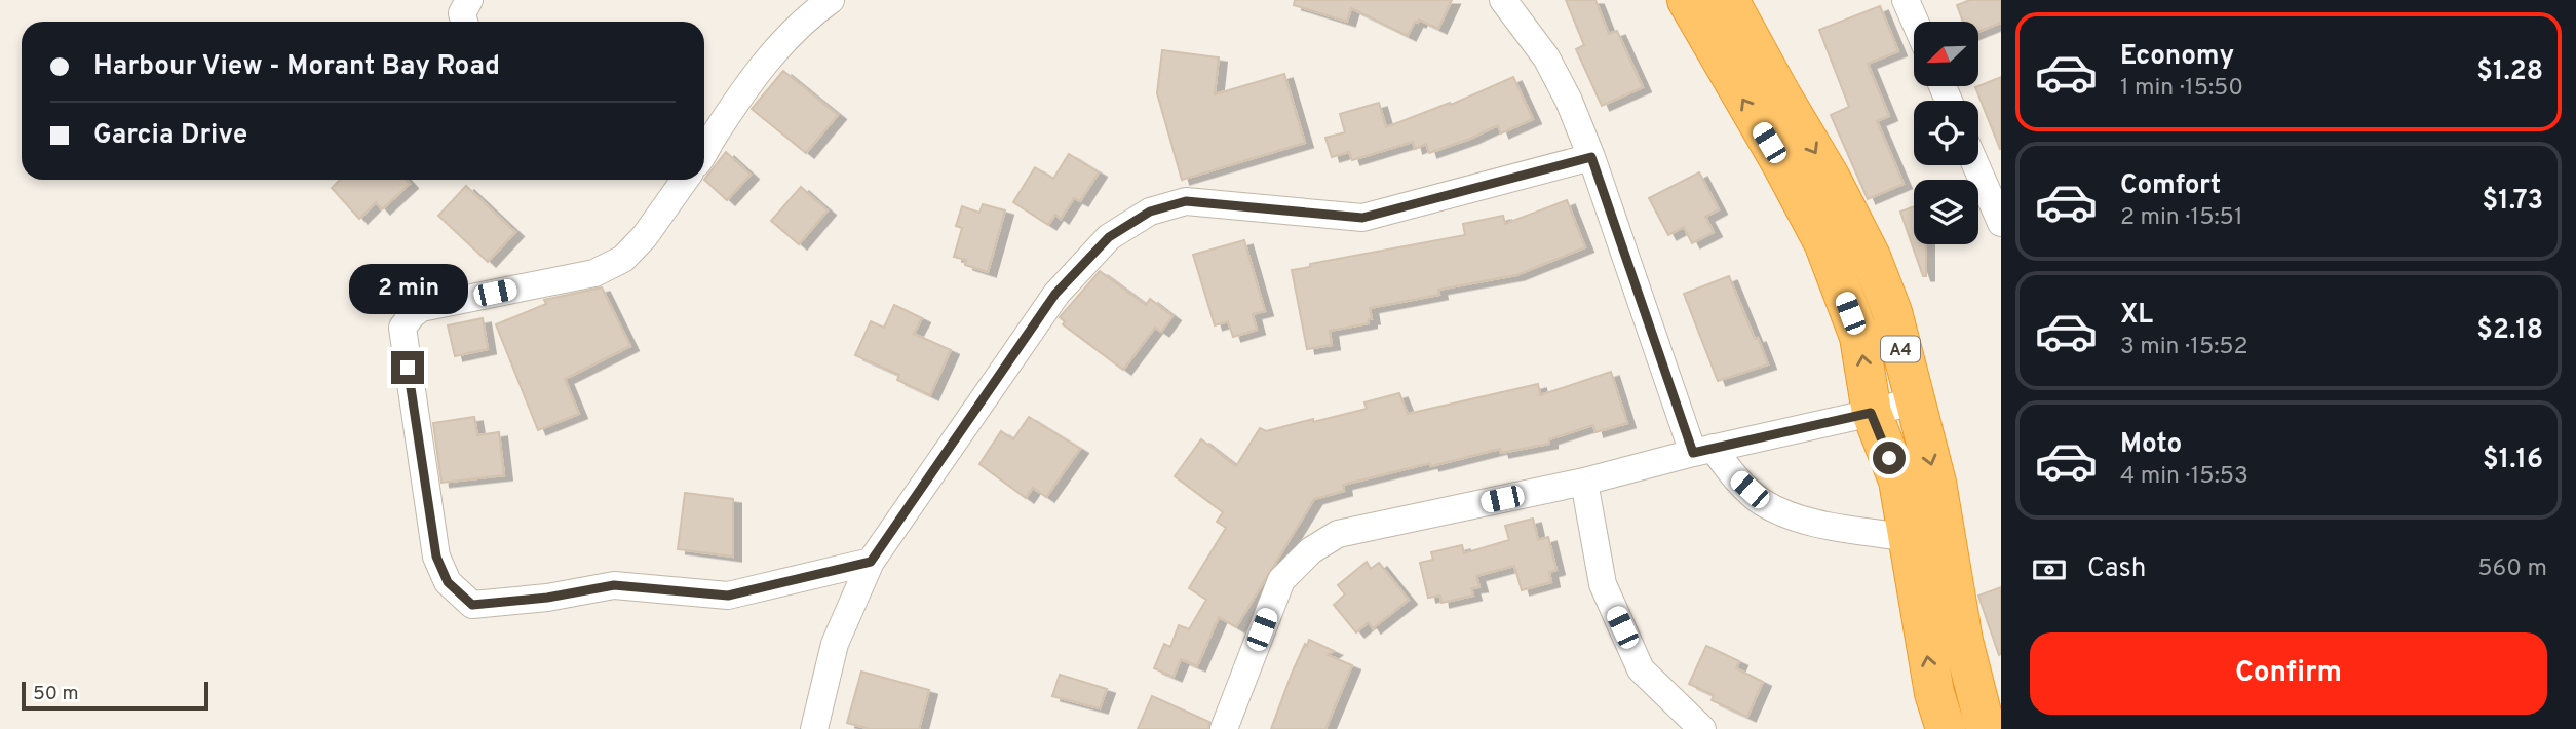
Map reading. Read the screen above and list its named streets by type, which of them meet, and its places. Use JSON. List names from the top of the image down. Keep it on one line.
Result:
{"streets":{"highway":["A4"]},"scale_bar":"50 m","north":"bottom left","page":{"list":[{"name":"Economy","note":"1 min · 15:50","value":"$1.28"},{"name":"Comfort","note":"2 min · 15:51","value":"$1.73"},{"name":"XL","note":"3 min · 15:52","value":"$2.18"},{"name":"Moto","note":"4 min · 15:53","value":"$1.16"}],"banner":["Harbour View - Morant Bay Road","Garcia Drive"],"bubble":"2 min","pay":["Cash","560 m"],"buttons":"Confirm","scale":"50 m"}}
